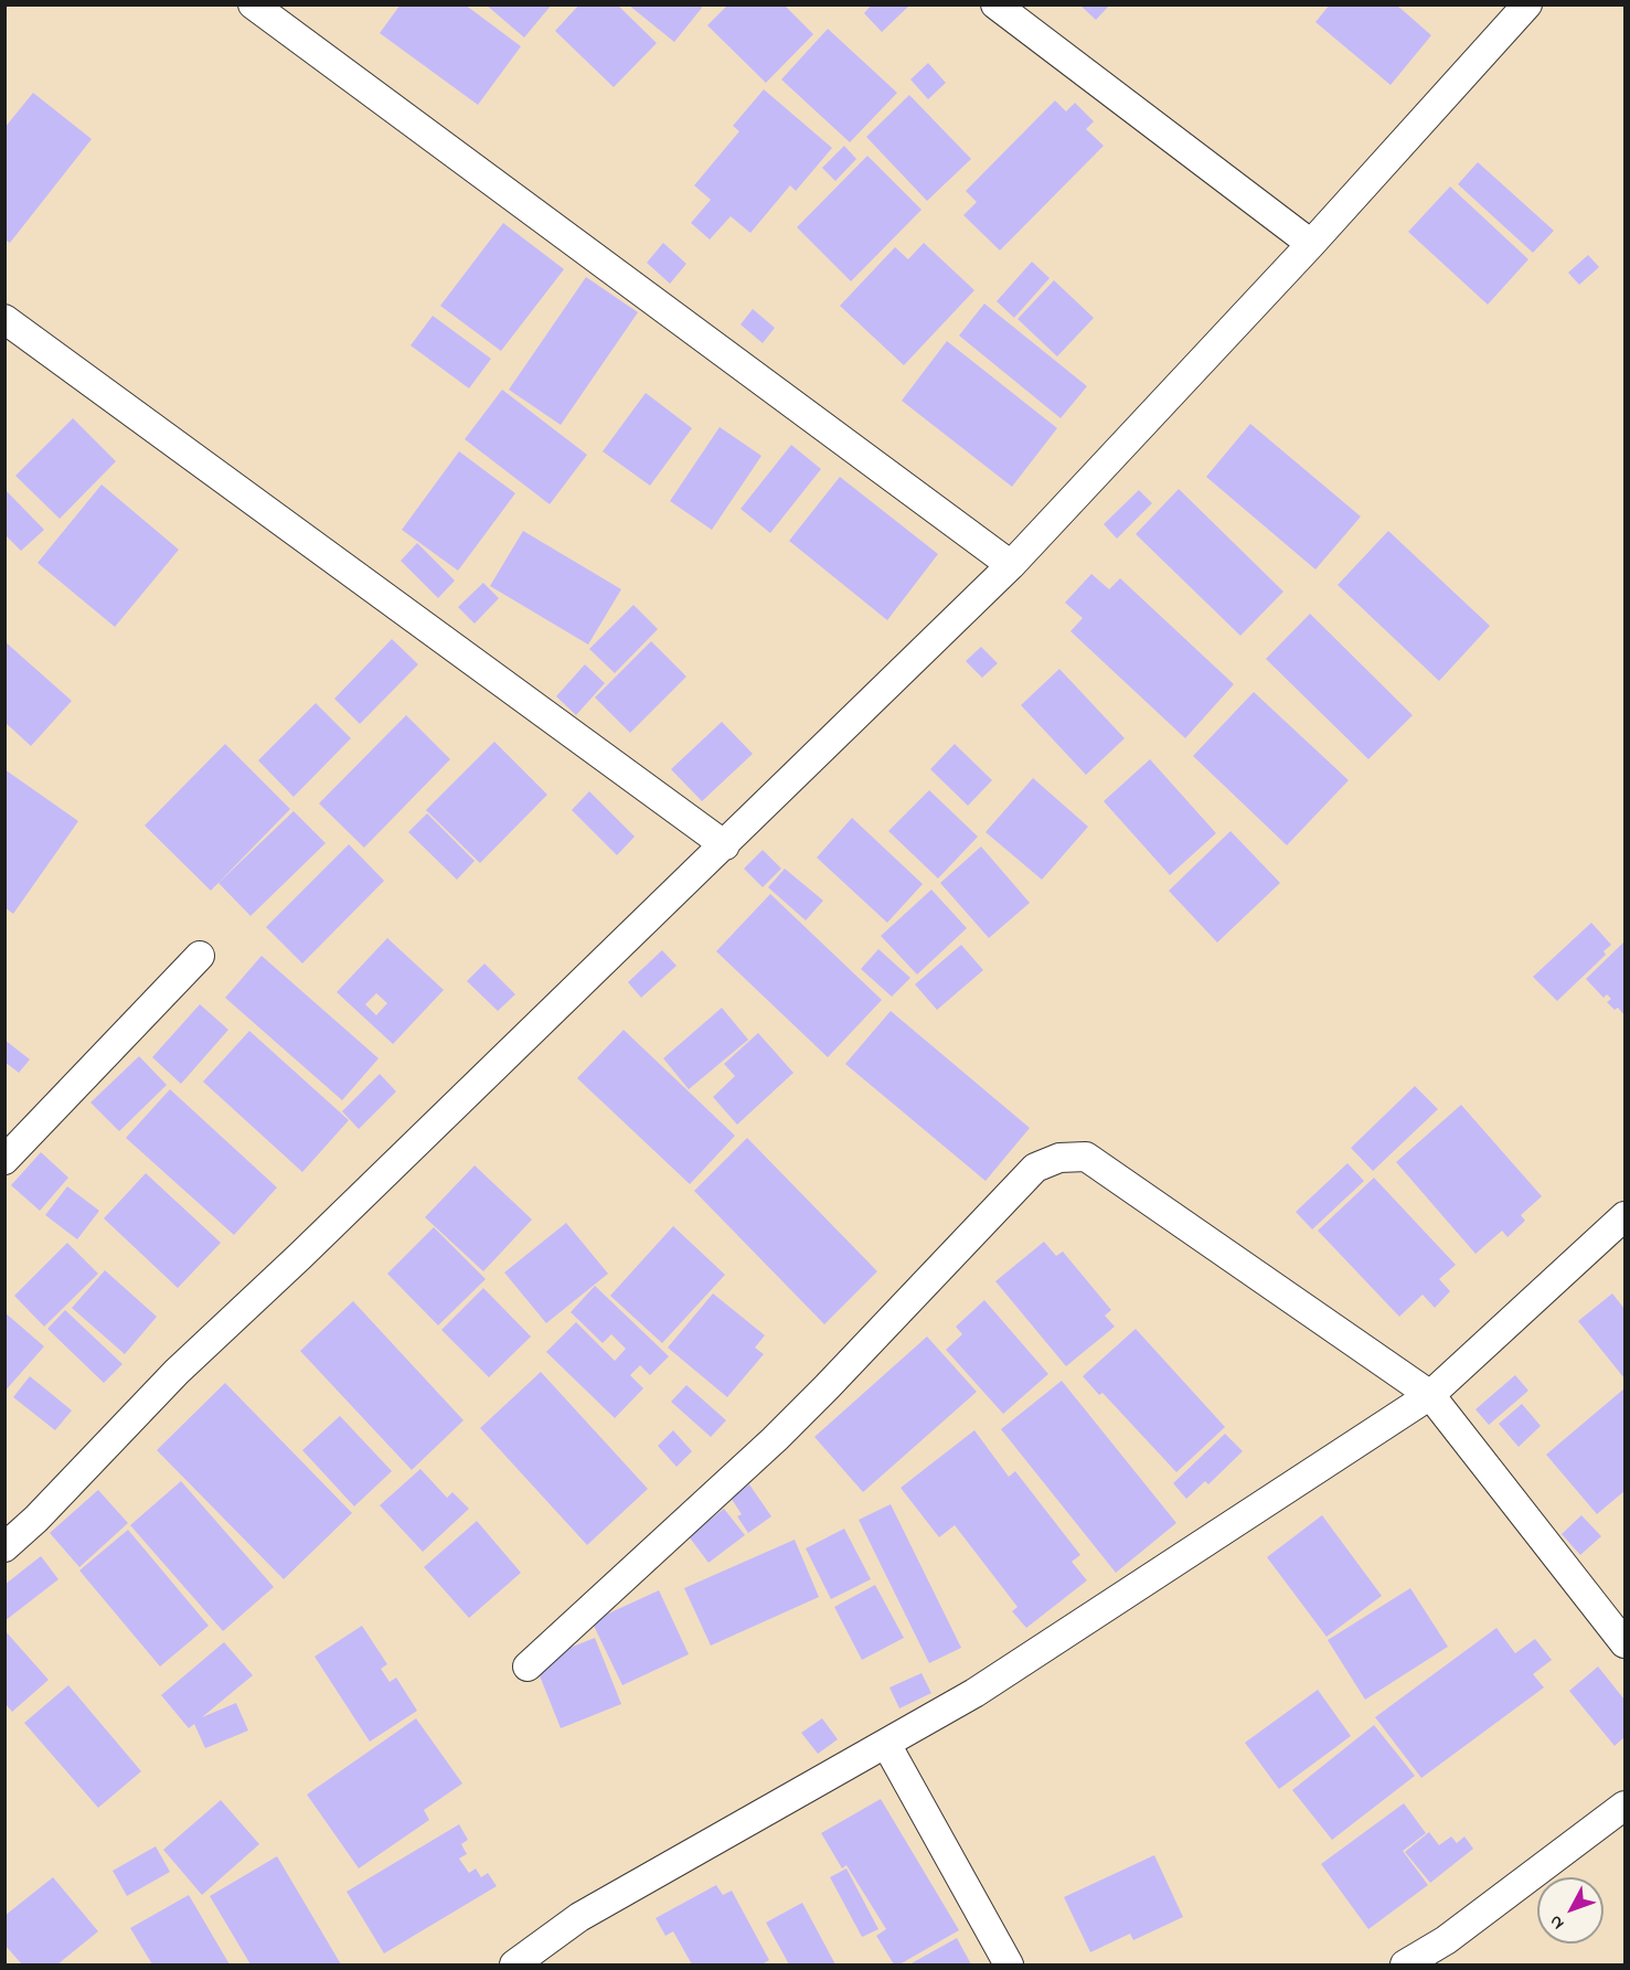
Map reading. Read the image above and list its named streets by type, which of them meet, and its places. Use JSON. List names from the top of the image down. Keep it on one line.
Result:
{"north":"bottom left"}
